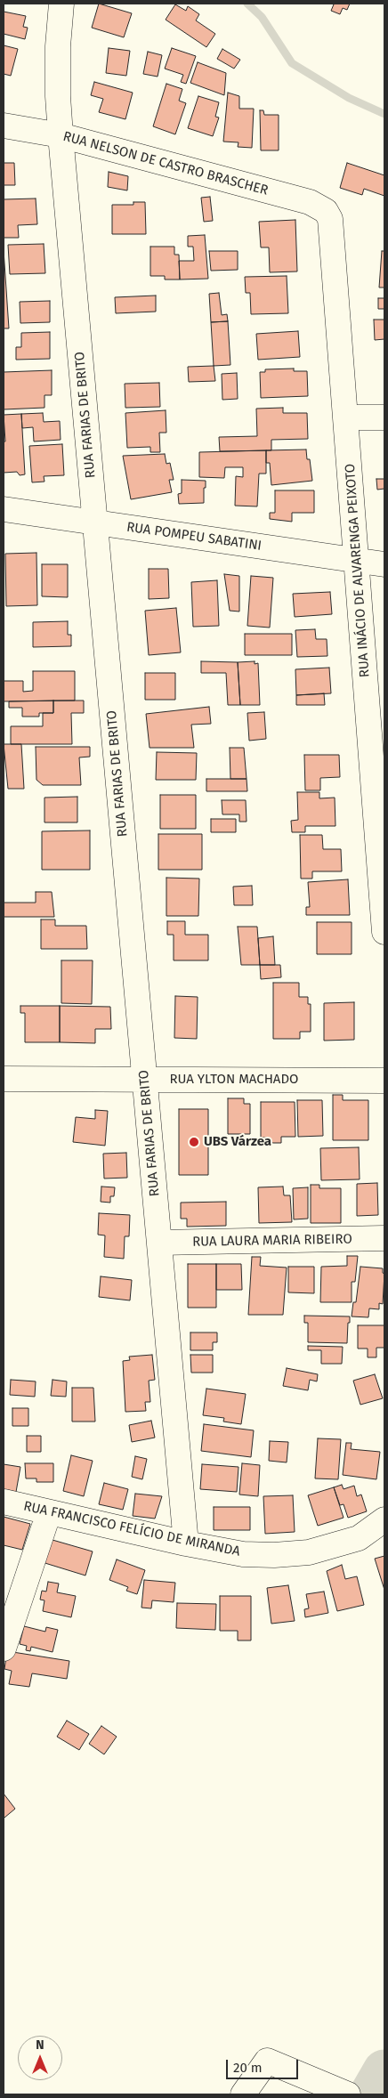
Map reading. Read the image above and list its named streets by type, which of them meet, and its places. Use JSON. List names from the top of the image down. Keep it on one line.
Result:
{"streets":{"street":["RUA NELSON DE CASTRO BRASCHER","RUA FARIAS DE BRITO","RUA POMPEU SABATINI","RUA INÁCIO DE ALVARENGA PEIXOTO","RUA YLTON MACHADO","RUA LAURA MARIA RIBEIRO","RUA FRANCISCO FELÍCIO DE MIRANDA"]},"crossings":[["RUA NELSON DE CASTRO BRASCHER","RUA FARIAS DE BRITO"],["RUA NELSON DE CASTRO BRASCHER","RUA INÁCIO DE ALVARENGA PEIXOTO"],["RUA FARIAS DE BRITO","RUA POMPEU SABATINI"],["RUA FARIAS DE BRITO","RUA YLTON MACHADO"],["RUA FARIAS DE BRITO","RUA LAURA MARIA RIBEIRO"],["RUA FARIAS DE BRITO","RUA FRANCISCO FELÍCIO DE MIRANDA"],["RUA POMPEU SABATINI","RUA INÁCIO DE ALVARENGA PEIXOTO"]],"places":["UBS Várzea"],"scale_bar":"20 m","north":"top"}
